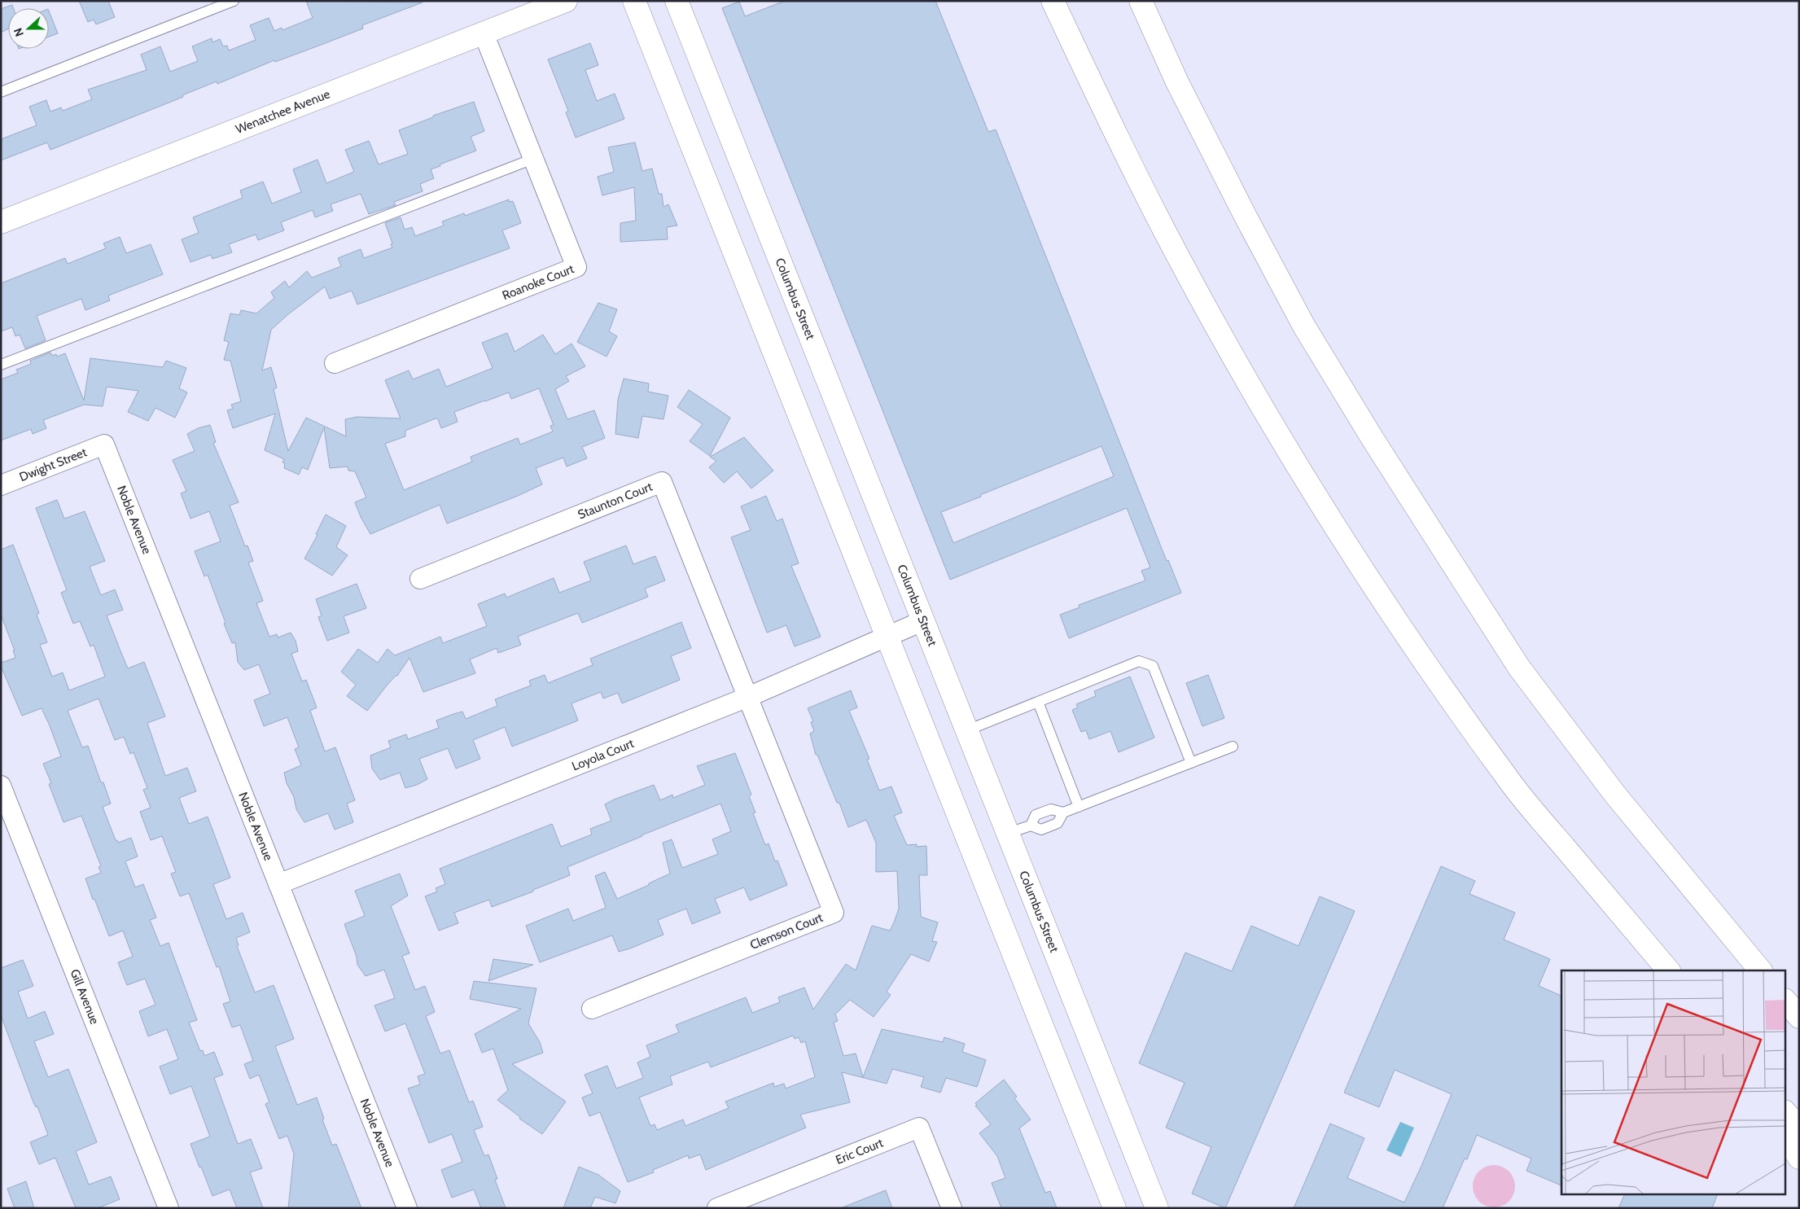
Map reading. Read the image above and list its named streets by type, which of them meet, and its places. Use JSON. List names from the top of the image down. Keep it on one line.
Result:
{"streets":{"main road":["Wenatchee Avenue","Columbus Street"],"street":["Roanoke Court","Dwight Street","Staunton Court","Noble Avenue","Loyola Court","Clemson Court","Gill Avenue","Eric Court"]},"crossings":[["Wenatchee Avenue","Roanoke Court"],["Columbus Street","Loyola Court"],["Dwight Street","Noble Avenue"],["Staunton Court","Loyola Court"],["Staunton Court","Clemson Court"],["Noble Avenue","Loyola Court"],["Loyola Court","Clemson Court"]],"north":"left"}
